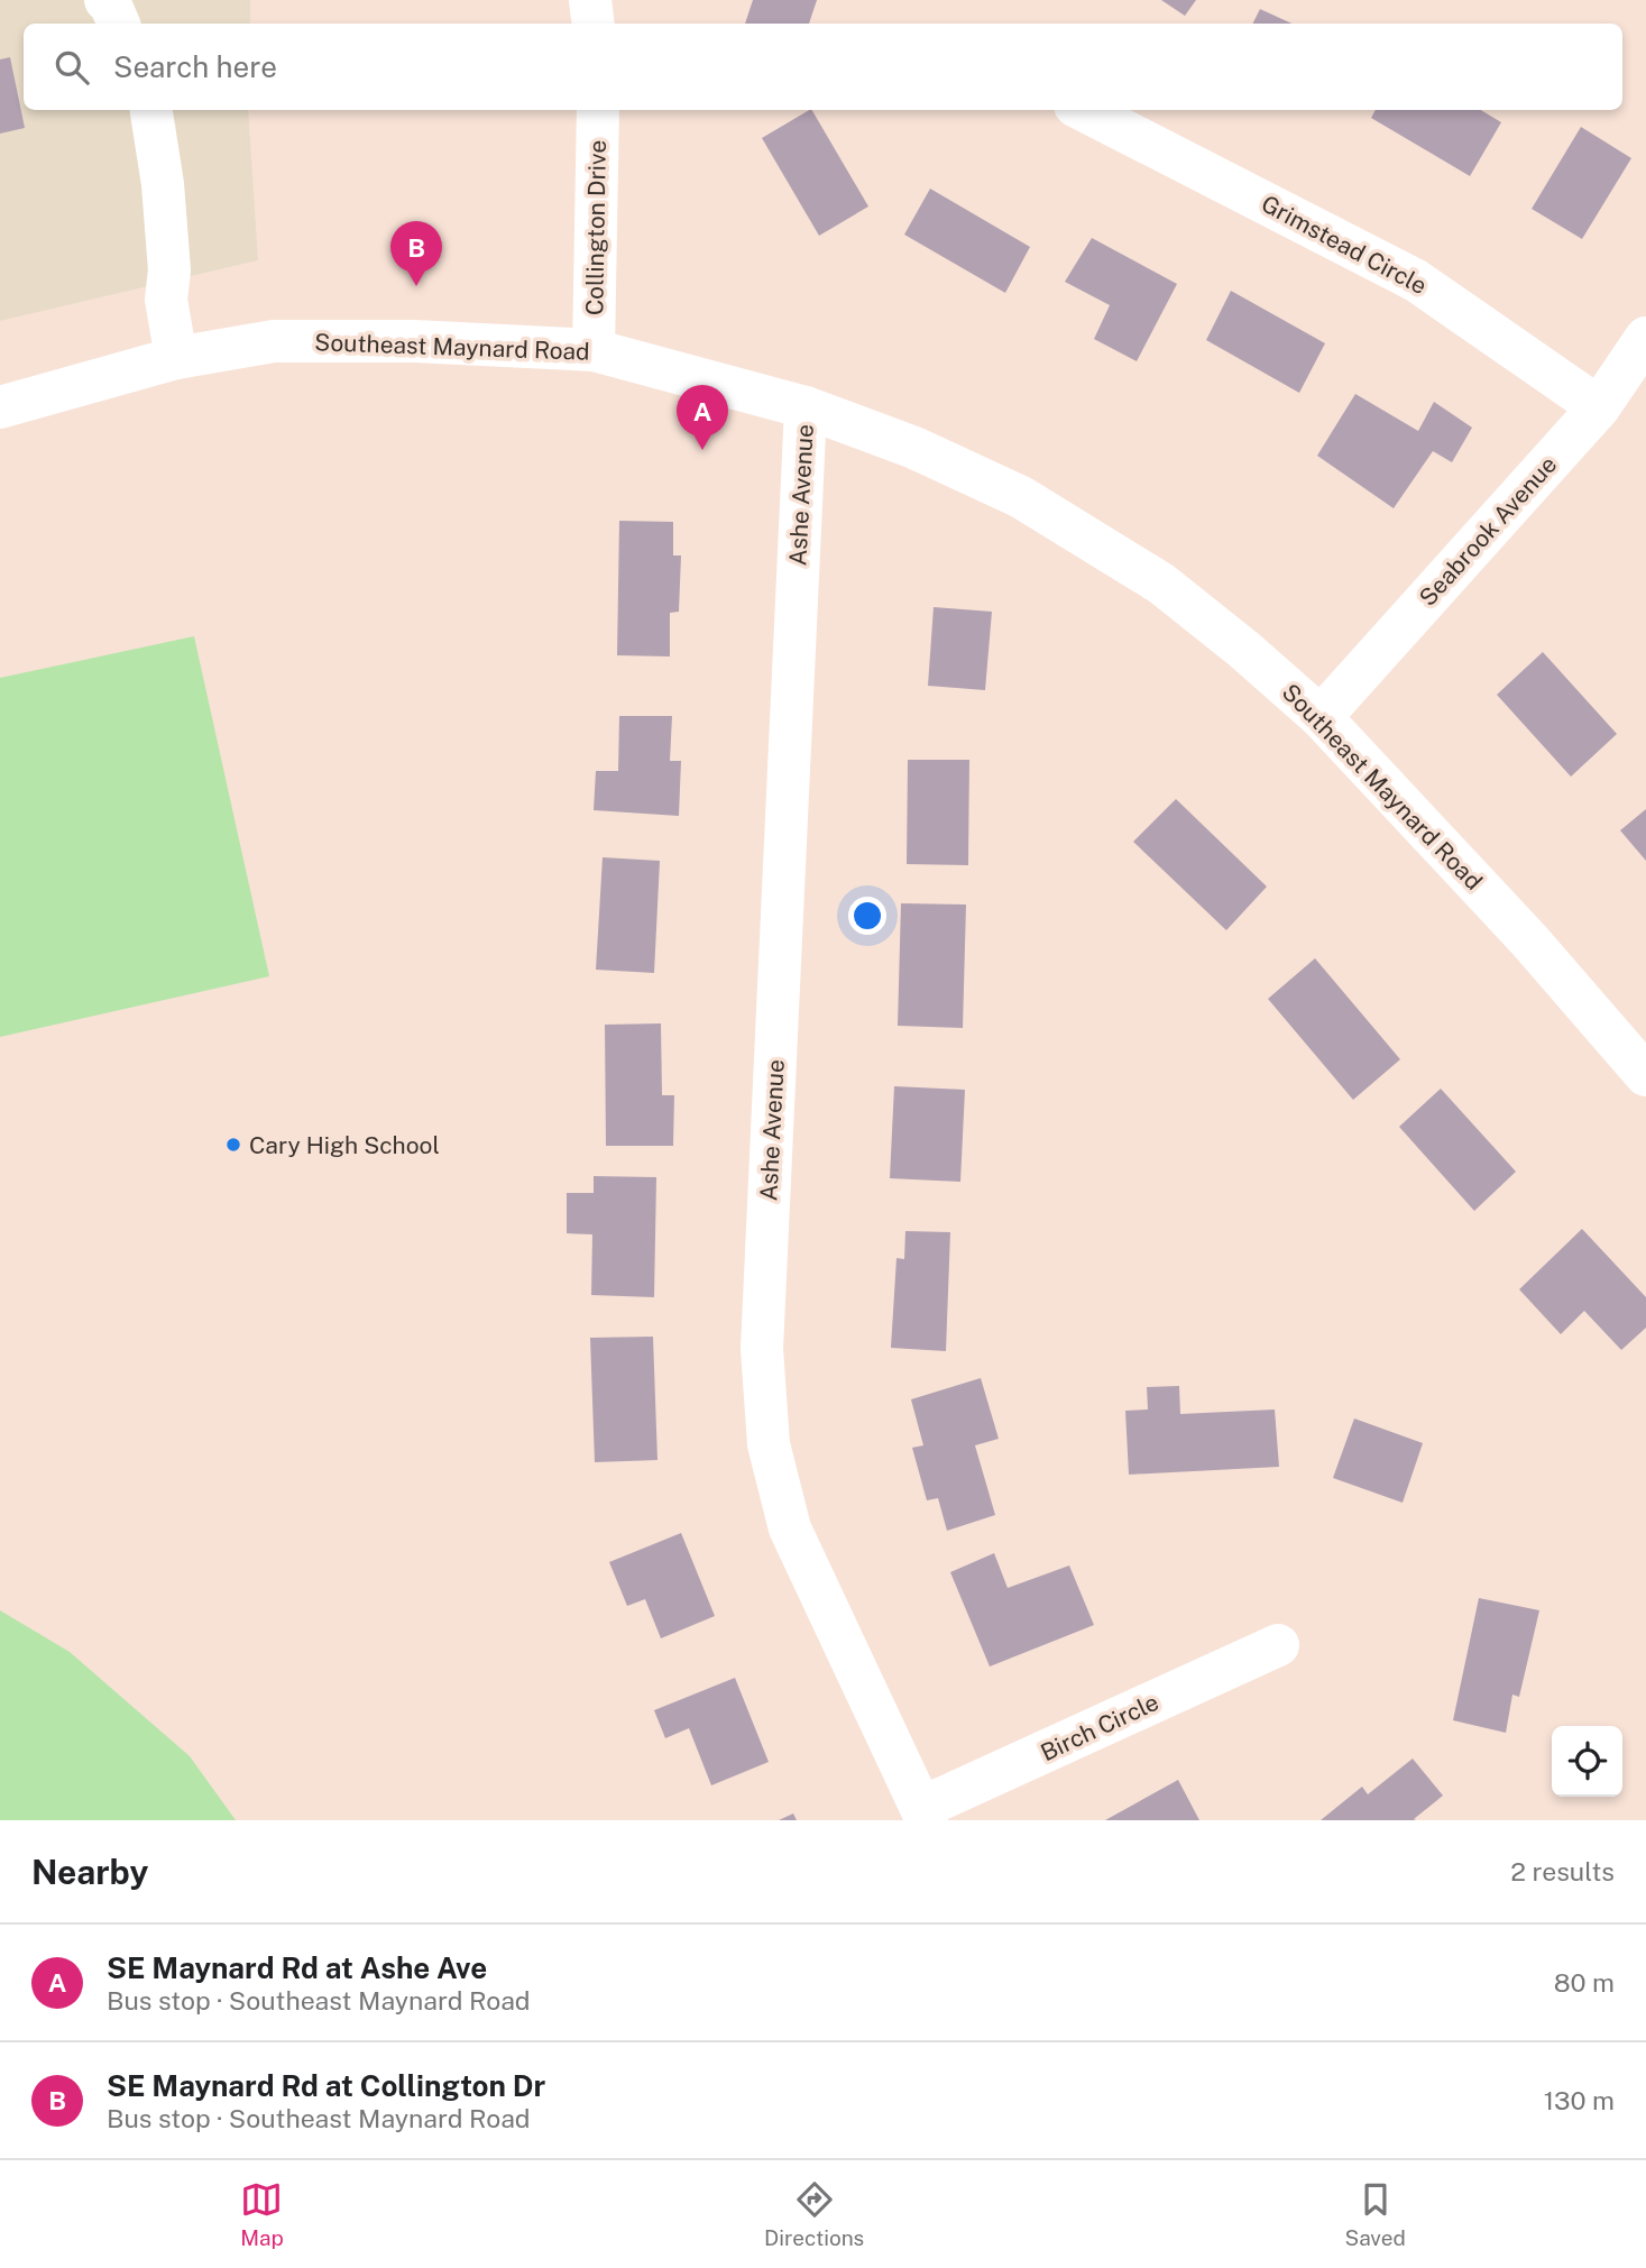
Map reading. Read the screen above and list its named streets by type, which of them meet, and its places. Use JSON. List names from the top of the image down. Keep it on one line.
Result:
{"streets":{"street":["Collington Drive","Grimstead Circle","Southeast Maynard Road","Ashe Avenue","Seabrook Avenue","Birch Circle"]},"crossings":[["Collington Drive","Southeast Maynard Road"],["Grimstead Circle","Seabrook Avenue"],["Southeast Maynard Road","Ashe Avenue"],["Southeast Maynard Road","Seabrook Avenue"],["Ashe Avenue","Birch Circle"]],"places":["Cary High School"],"page":{"search":"Search here","pins":["B","A"],"heading":["Nearby","2 results"],"list":[{"mark":"A","name":"SE Maynard Rd at Ashe Ave","note":"Bus stop · Southeast Maynard Road","value":"80 m"},{"mark":"B","name":"SE Maynard Rd at Collington Dr","note":"Bus stop · Southeast Maynard Road","value":"130 m"}],"nav":["Map","Directions","Saved"]}}
